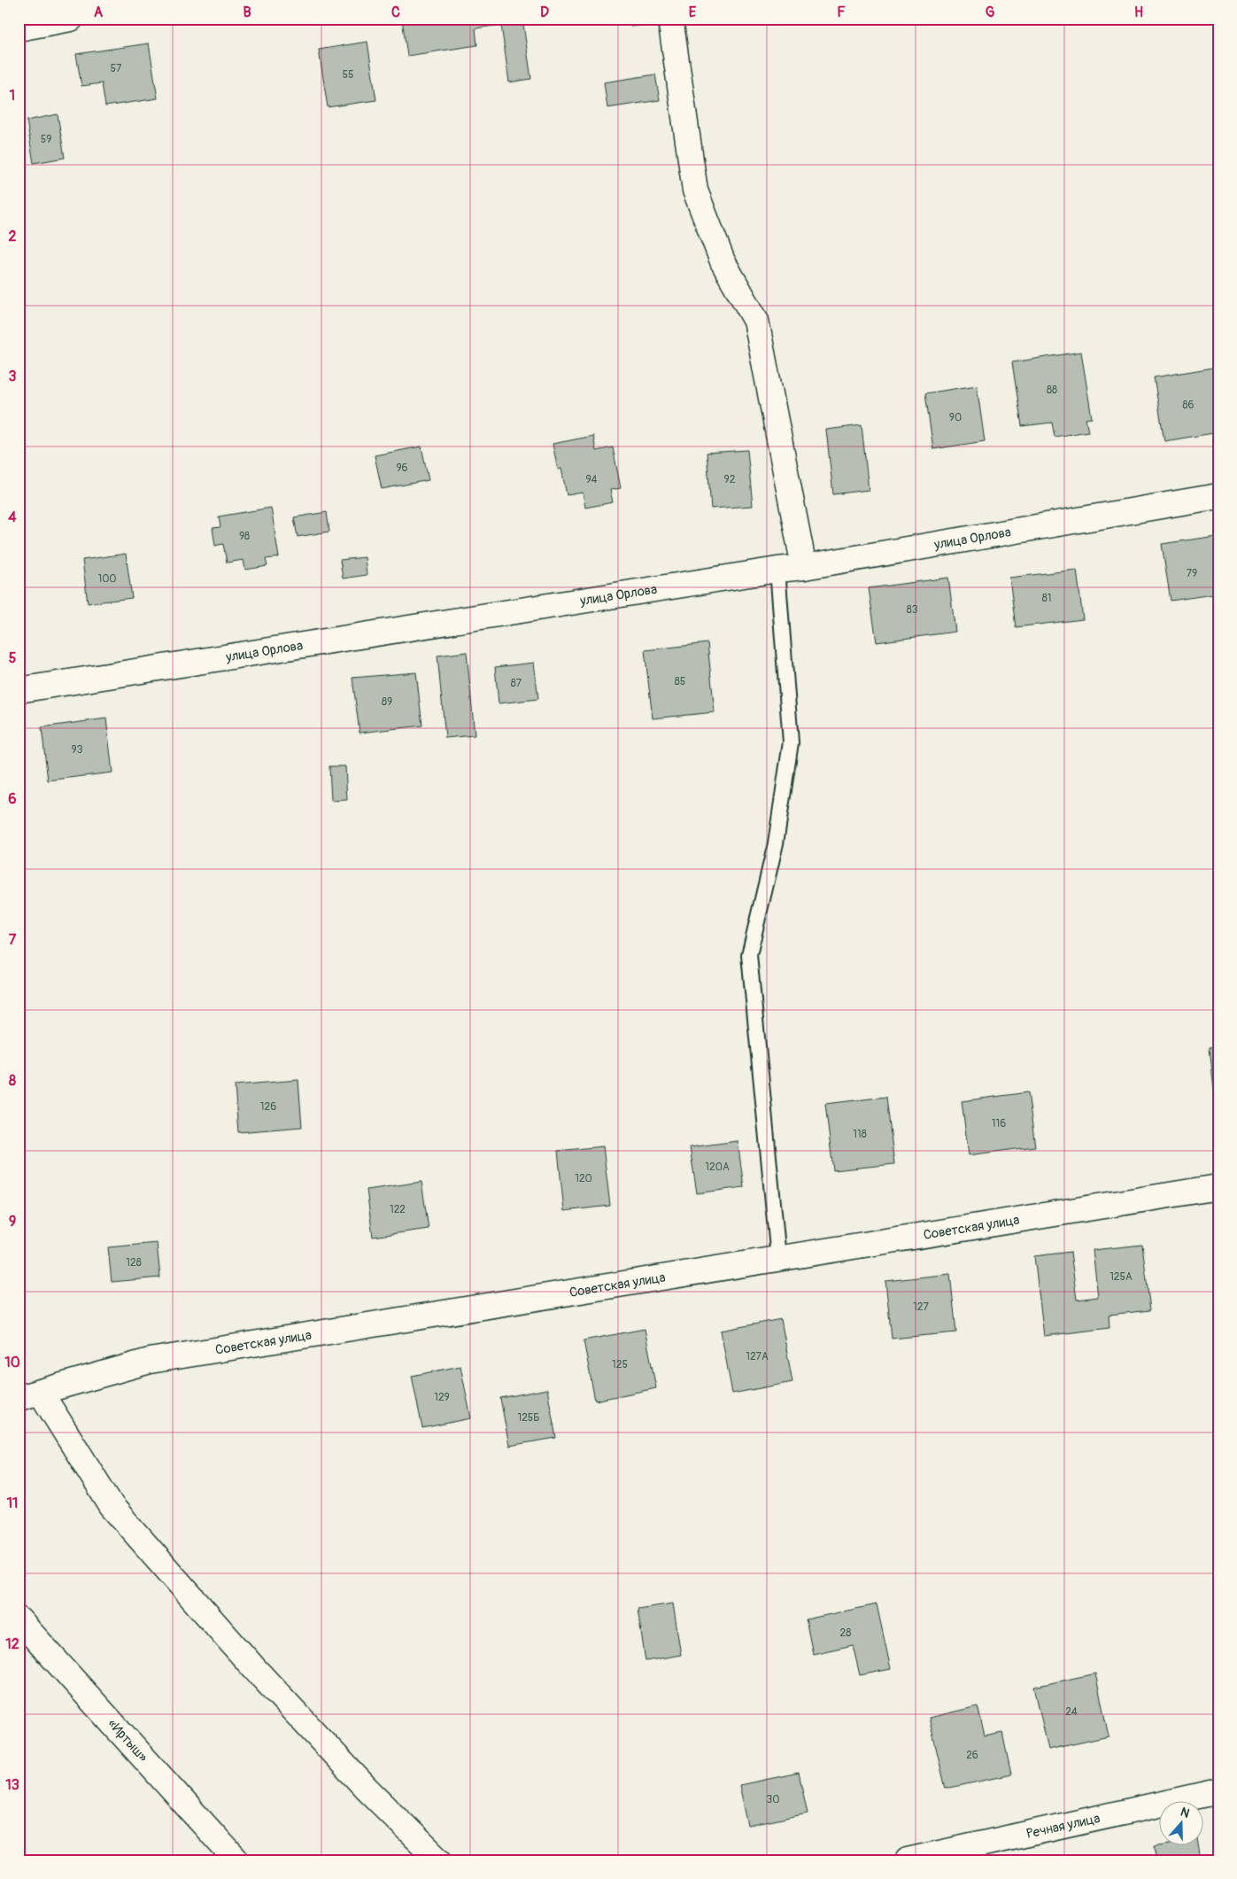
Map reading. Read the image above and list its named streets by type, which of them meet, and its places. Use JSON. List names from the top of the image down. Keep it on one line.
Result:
{"streets":{"main road":["улица Орлова","Советская улица","«Иртыш»","Речная улица"]},"house_numbers":["57","55","59","88","86","90","96","94","92","98","79","100","81","83","85","87","89","93","126","116","118","120А","120","122","128","125А","127","127А","125","129","125Б","28","24","26","30"],"north":"top","grid":{"columns":["A","B","C","D","E","F","G","H"],"rows":["1","2","3","4","5","6","7","8","9","10","11","12","13"]}}
